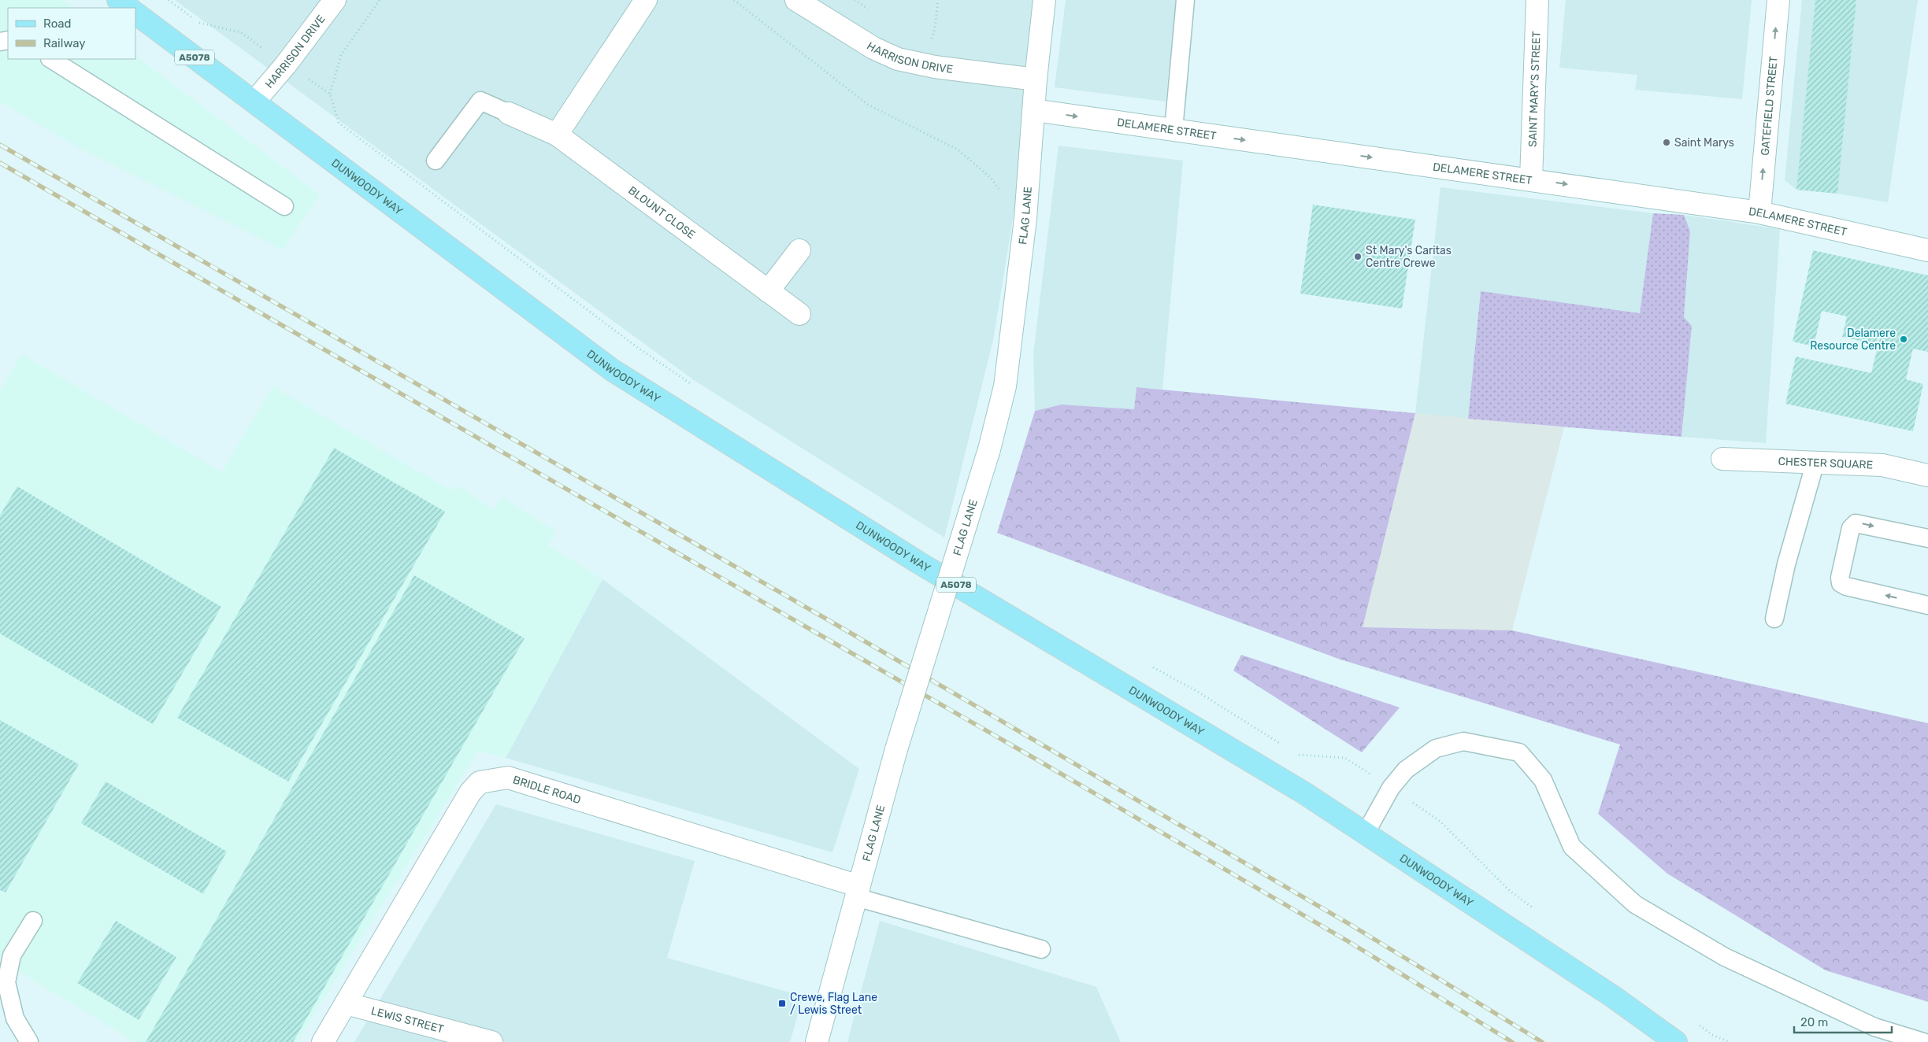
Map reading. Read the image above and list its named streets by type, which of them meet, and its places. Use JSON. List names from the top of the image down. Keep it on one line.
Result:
{"streets":{"main road":["A5078","DUNWOODY WAY"],"street":["HARRISON DRIVE","SAINT MARY'S STREET","GATEFIELD STREET","DELAMERE STREET","BLOUNT CLOSE","FLAG LANE","CHESTER SQUARE","BRIDLE ROAD","LEWIS STREET"]},"crossings":[["HARRISON DRIVE","DUNWOODY WAY"],["HARRISON DRIVE","FLAG LANE"],["SAINT MARY'S STREET","DELAMERE STREET"],["GATEFIELD STREET","DELAMERE STREET"],["DELAMERE STREET","FLAG LANE"],["FLAG LANE","BRIDLE ROAD"],["BRIDLE ROAD","LEWIS STREET"]],"one_way":["GATEFIELD STREET","DELAMERE STREET"],"places":{"other":["Saint Marys","St Mary's Caritas Centre Crewe","Delamere Resource Centre"],"transit":["Crewe, Flag Lane / Lewis Street"]},"legend":["Road","Railway"],"scale_bar":"20 m"}
